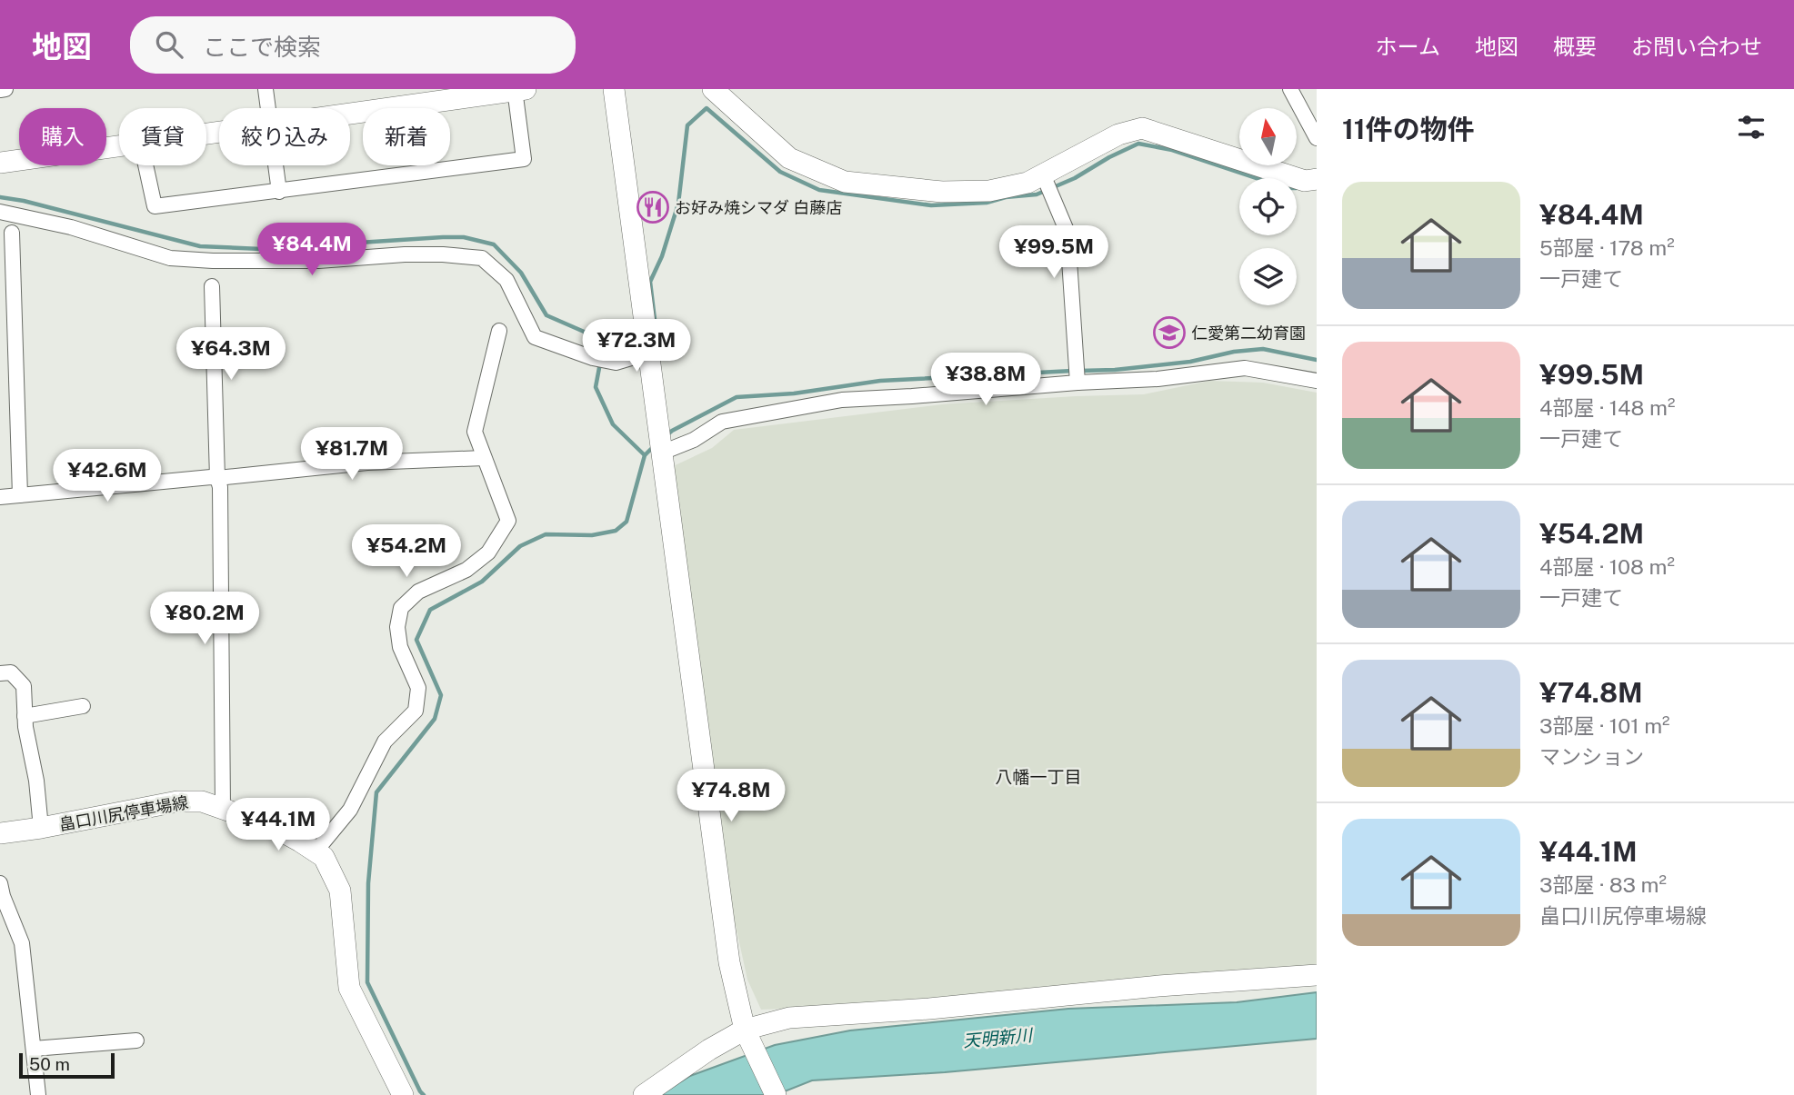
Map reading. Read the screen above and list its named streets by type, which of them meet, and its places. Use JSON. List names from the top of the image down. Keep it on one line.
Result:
{"streets":{"street":["畠口川尻停車場線"]},"districts":["八幡一丁目"],"water":["天明新川"],"places":{"restaurant":["お好み焼シマダ 白藤店"],"school or university":["仁愛第二幼育園"]},"scale_bar":"50 m","north":"top","page":{"header":"地図","search":"ここで検索","nav":["ホーム","地図","概要","お問い合わせ"],"heading":"11件の物件","chip":["購入","賃貸","絞り込み","新着"],"list":[{"name":"¥84.4M","note":"5部屋 · 178 m² · 一戸建て"},{"name":"¥99.5M","note":"4部屋 · 148 m² · 一戸建て"},{"name":"¥54.2M","note":"4部屋 · 108 m² · 一戸建て"},{"name":"¥74.8M","note":"3部屋 · 101 m² · マンション"},{"name":"¥44.1M","note":"3部屋 · 83 m² · 畠口川尻停車場線"}],"price":["¥84.4M","¥99.5M","¥72.3M","¥64.3M","¥38.8M","¥81.7M","¥42.6M","¥54.2M","¥80.2M","¥74.8M","¥44.1M"],"scale":"50 m"}}
